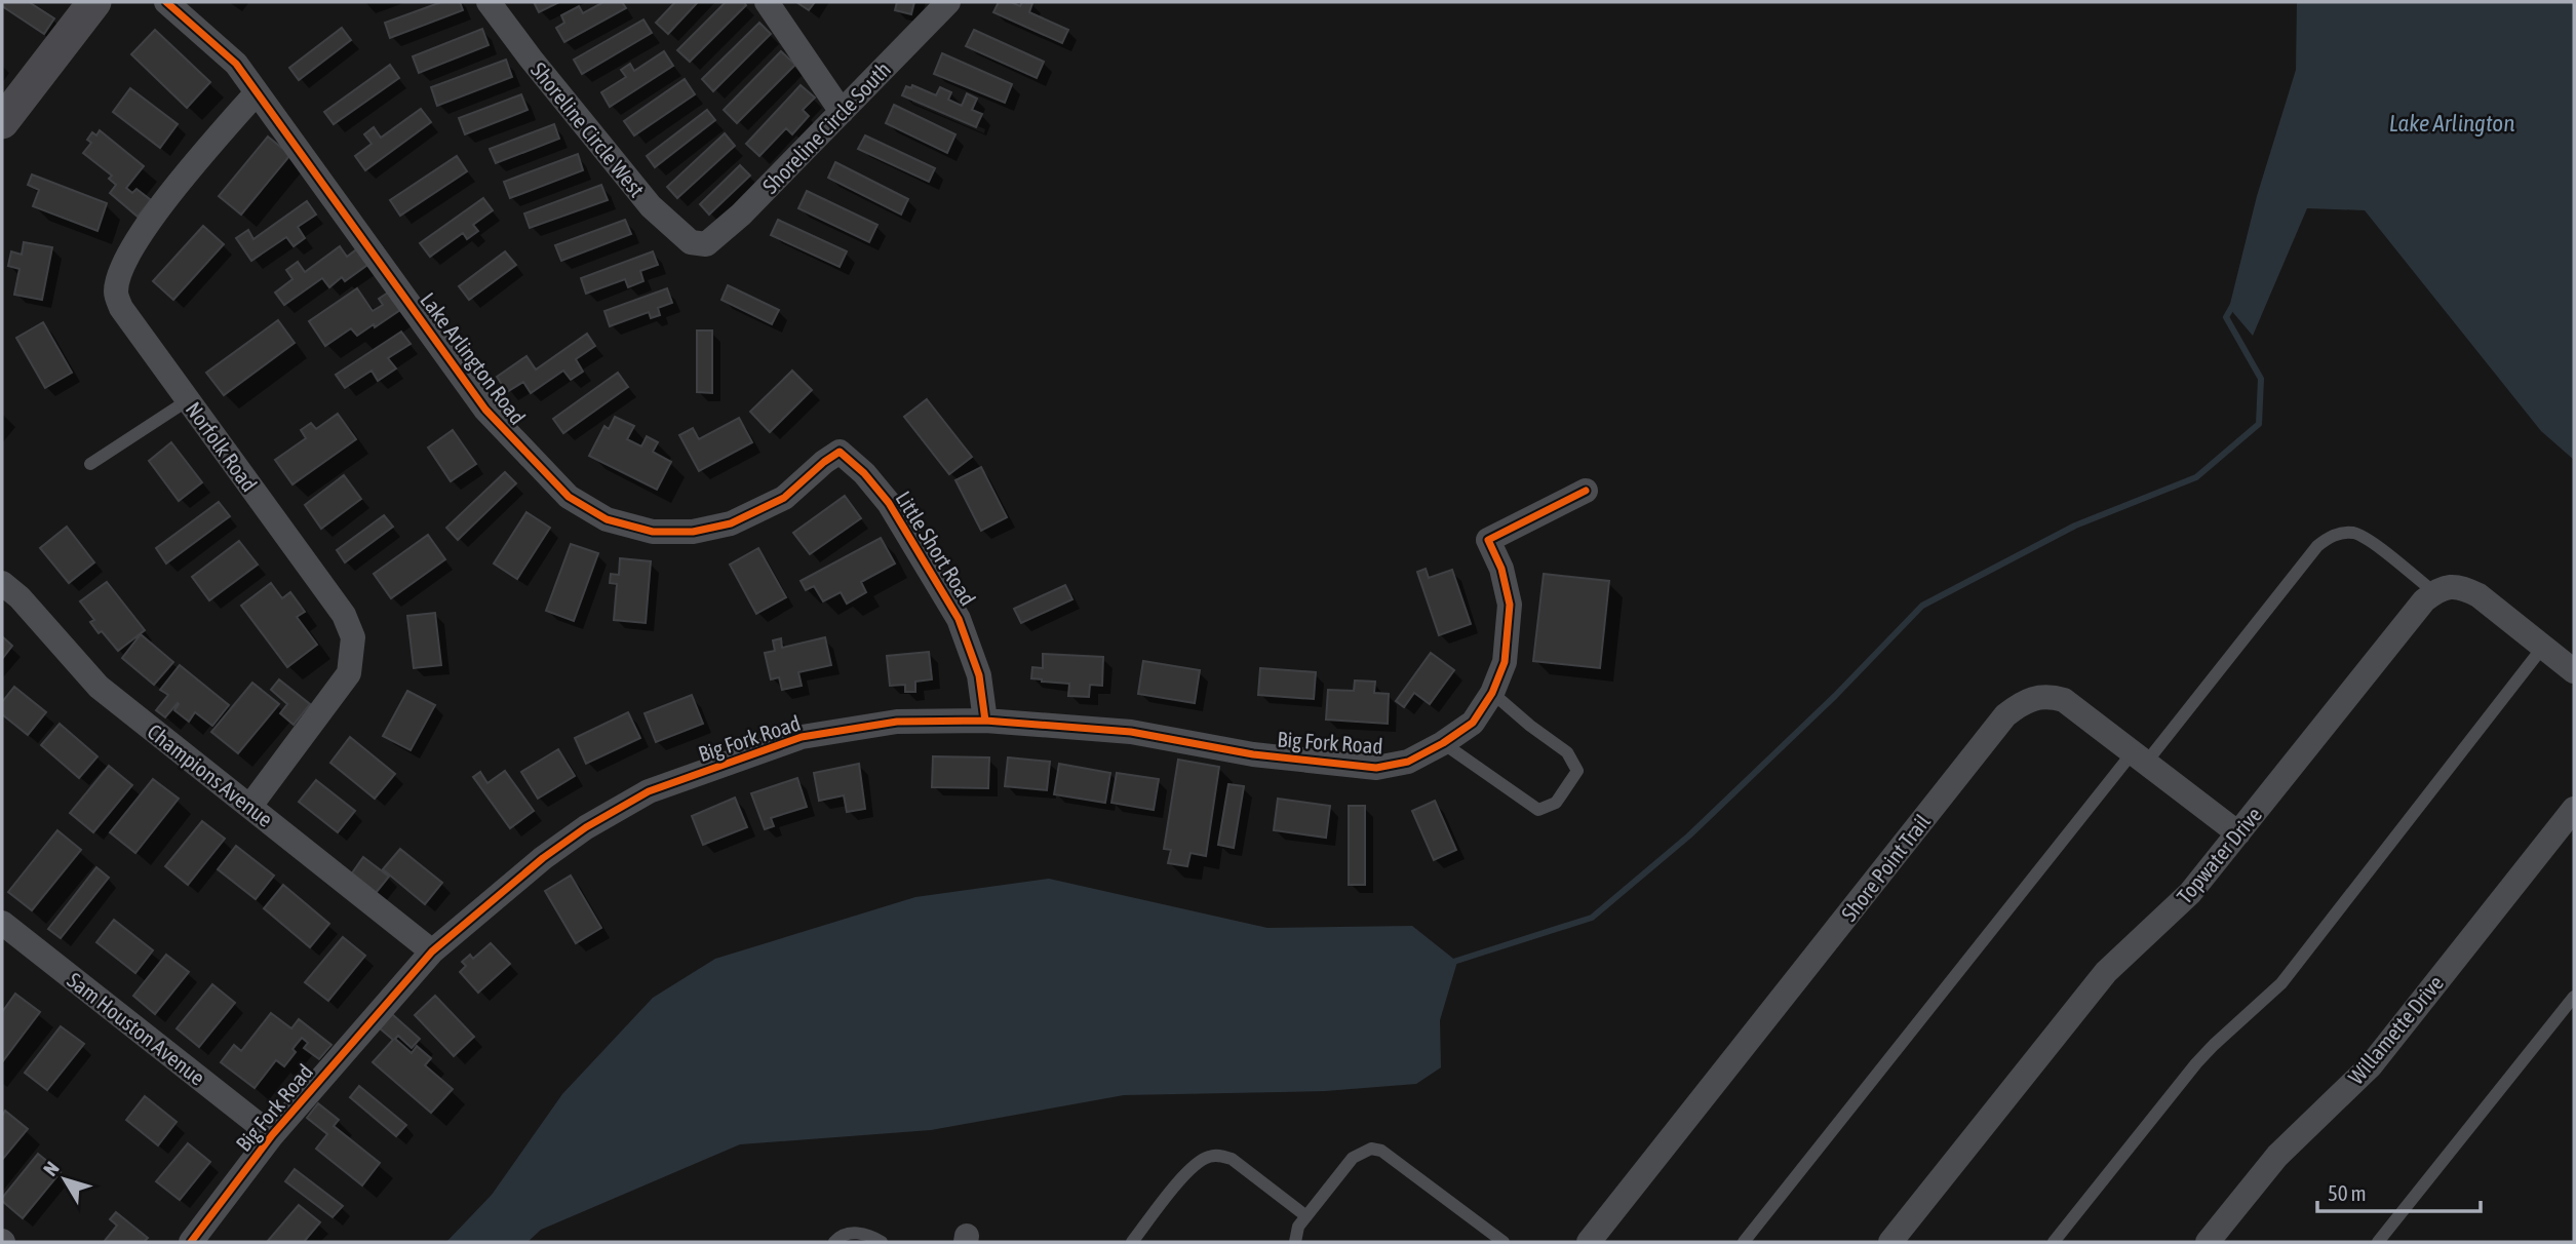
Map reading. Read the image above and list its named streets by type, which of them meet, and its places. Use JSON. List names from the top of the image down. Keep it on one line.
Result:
{"streets":{"street":["Shoreline Circle South","Shoreline Circle West","Lake Arlington Road","Norfolk Road","Little Short Road","Big Fork Road","Champions Avenue","Topwater Drive","Shore Point Trail","Sam Houston Avenue","Willamette Drive"]},"crossings":[["Shoreline Circle South","Shoreline Circle West"],["Lake Arlington Road","Norfolk Road"],["Lake Arlington Road","Little Short Road"],["Norfolk Road","Champions Avenue"],["Little Short Road","Big Fork Road"],["Big Fork Road","Champions Avenue"],["Big Fork Road","Sam Houston Avenue"],["Topwater Drive","Shore Point Trail"]],"water":["Lake Arlington"],"scale_bar":"50 m","north":"top left"}
